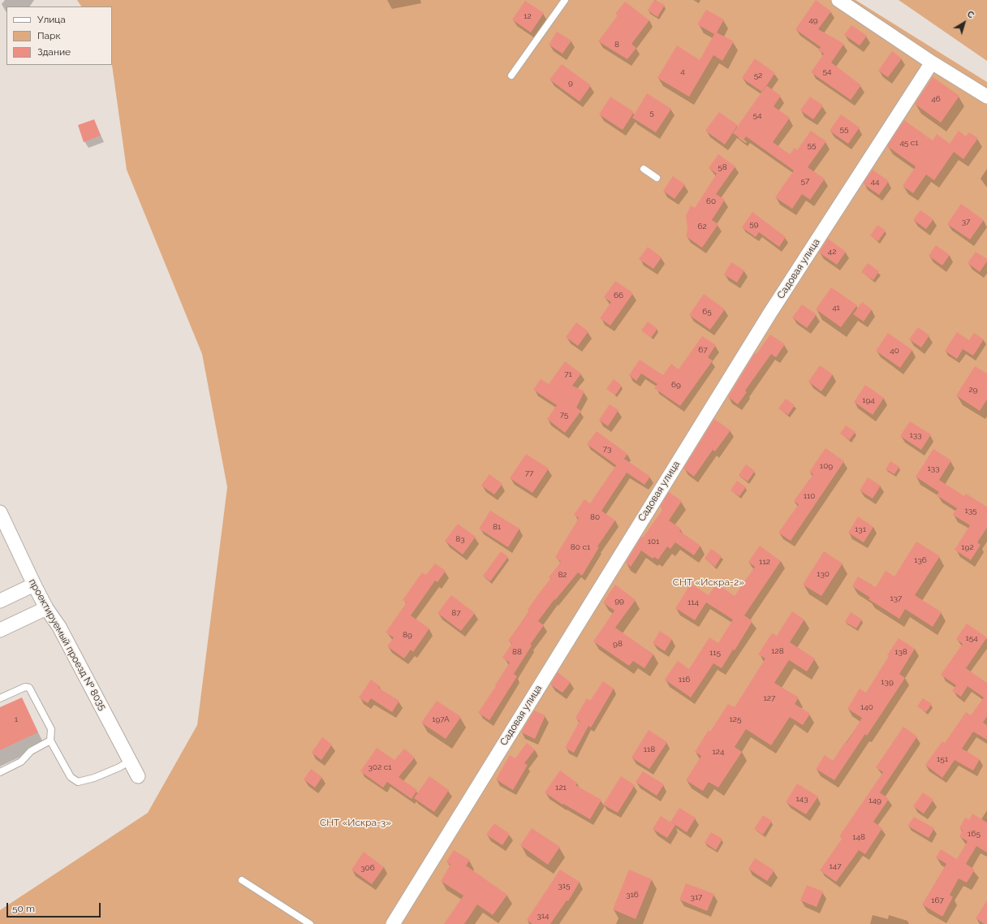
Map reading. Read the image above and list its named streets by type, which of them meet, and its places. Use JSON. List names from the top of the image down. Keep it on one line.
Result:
{"streets":{"street":["Садовая улица","проектируемый проезд № 8035"]},"parks":["СНТ «Искра-2»","СНТ «Искра-3»"],"house_numbers":["12","49","8","4","54","52","9","46","5","54","55","45 с1","55","58","57","44","60","37","59","62","42","66","41","65","67","40","71","69","29","194","75","133","73","109","133","77","110","135","80","81","131","83","101","80 с1","192","136","112","130","82","137","99","114","87","89","154","98","128","88","138","115","116","139","127","140","1","197А","125","118","124","151","302 с1","121","143","149","165","148","147","306","315","316","317","167","314"],"legend":["Улица","Парк","Здание"],"scale_bar":"50 m","north":"top right"}
